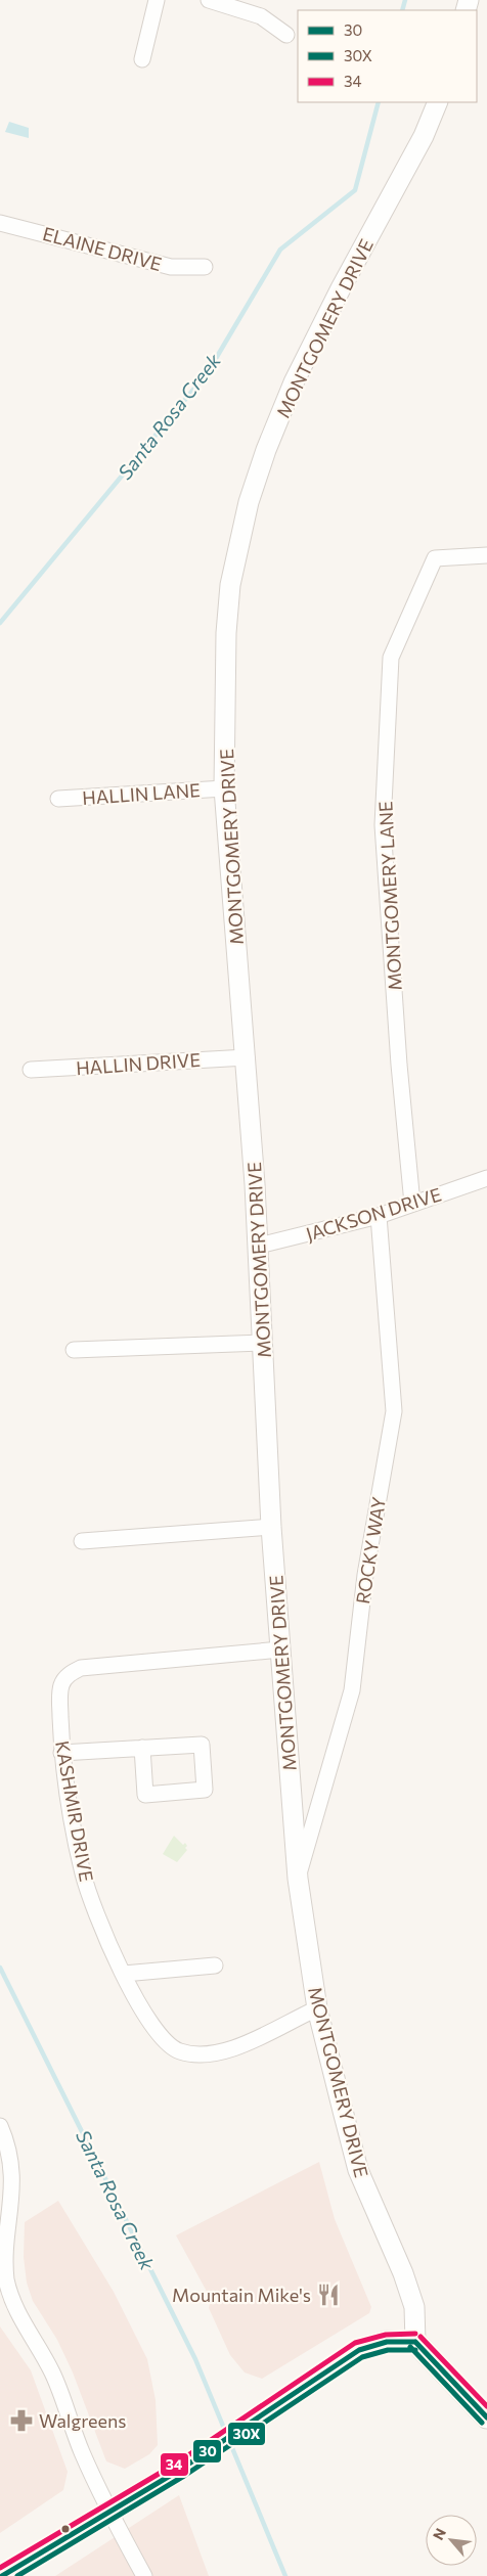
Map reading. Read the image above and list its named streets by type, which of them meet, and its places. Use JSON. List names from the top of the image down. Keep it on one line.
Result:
{"streets":{"street":["ELAINE DRIVE","MONTGOMERY DRIVE","HALLIN LANE","MONTGOMERY LANE","HALLIN DRIVE","JACKSON DRIVE","ROCKY WAY","KASHMIR DRIVE"]},"crossings":[["MONTGOMERY DRIVE","HALLIN LANE"],["MONTGOMERY DRIVE","HALLIN DRIVE"],["MONTGOMERY DRIVE","JACKSON DRIVE"],["MONTGOMERY DRIVE","ROCKY WAY"],["MONTGOMERY DRIVE","KASHMIR DRIVE"],["MONTGOMERY LANE","JACKSON DRIVE"],["JACKSON DRIVE","ROCKY WAY"]],"water":["Santa Rosa Creek"],"places":{"restaurant":["Mountain Mike's"],"pharmacy":["Walgreens"]},"lines":["transit line 34","transit line 30","transit line 30X"],"legend":["30","30X","34"],"north":"top left"}
